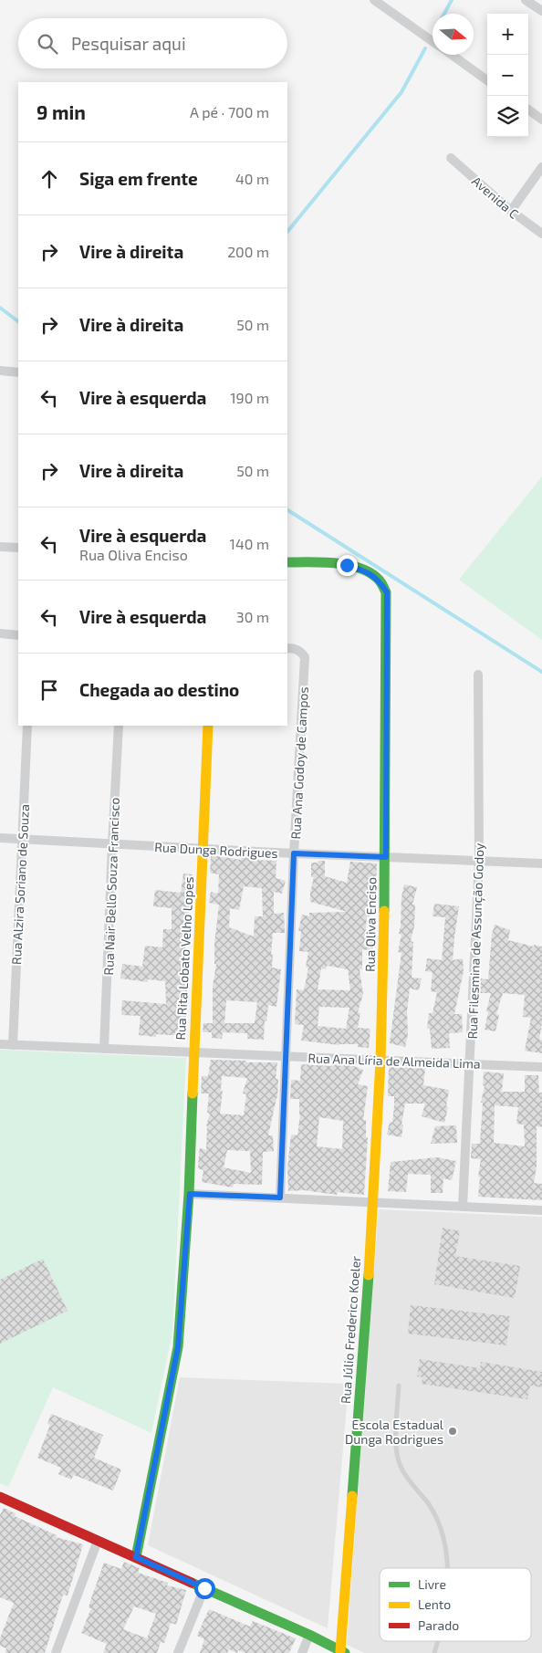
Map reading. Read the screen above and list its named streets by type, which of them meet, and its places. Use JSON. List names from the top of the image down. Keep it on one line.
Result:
{"streets":{"street":["Avenida C","Rua Ana Godoy de Campos","Rua Dunga Rodrigues","Rua Alzira Soriano de Souza","Rua Nair Bello Souza Francisco","Rua Oliva Enciso","Rua Filesmina de Assunção Godoy","Rua Rita Lobato Velho Lopes","Rua Ana Líria de Almeida Lima","Rua Júlio Frederico Koeler"]},"crossings":[["Rua Ana Godoy de Campos","Rua Dunga Rodrigues"],["Rua Ana Godoy de Campos","Rua Ana Líria de Almeida Lima"],["Rua Dunga Rodrigues","Rua Alzira Soriano de Souza"],["Rua Dunga Rodrigues","Rua Nair Bello Souza Francisco"],["Rua Dunga Rodrigues","Rua Oliva Enciso"],["Rua Dunga Rodrigues","Rua Filesmina de Assunção Godoy"],["Rua Dunga Rodrigues","Rua Rita Lobato Velho Lopes"],["Rua Alzira Soriano de Souza","Rua Ana Líria de Almeida Lima"],["Rua Nair Bello Souza Francisco","Rua Ana Líria de Almeida Lima"],["Rua Oliva Enciso","Rua Ana Líria de Almeida Lima"],["Rua Oliva Enciso","Rua Júlio Frederico Koeler"],["Rua Filesmina de Assunção Godoy","Rua Ana Líria de Almeida Lima"],["Rua Rita Lobato Velho Lopes","Rua Ana Líria de Almeida Lima"]],"places":["Escola Estadual Dunga Rodrigues"],"legend":["Livre","Lento","Parado"],"north":"right","page":{"map_buttons":["+","−"],"search":"Pesquisar aqui","heading":["9 min","A pé · 700 m"],"list":[["Siga em frente","40 m"],["Vire à direita","200 m"],["Vire à direita","50 m"],["Vire à esquerda","190 m"],["Vire à direita","50 m"],["Vire à esquerda","Rua Oliva Enciso","140 m"],["Vire à esquerda","30 m"],"Chegada ao destino"]}}
